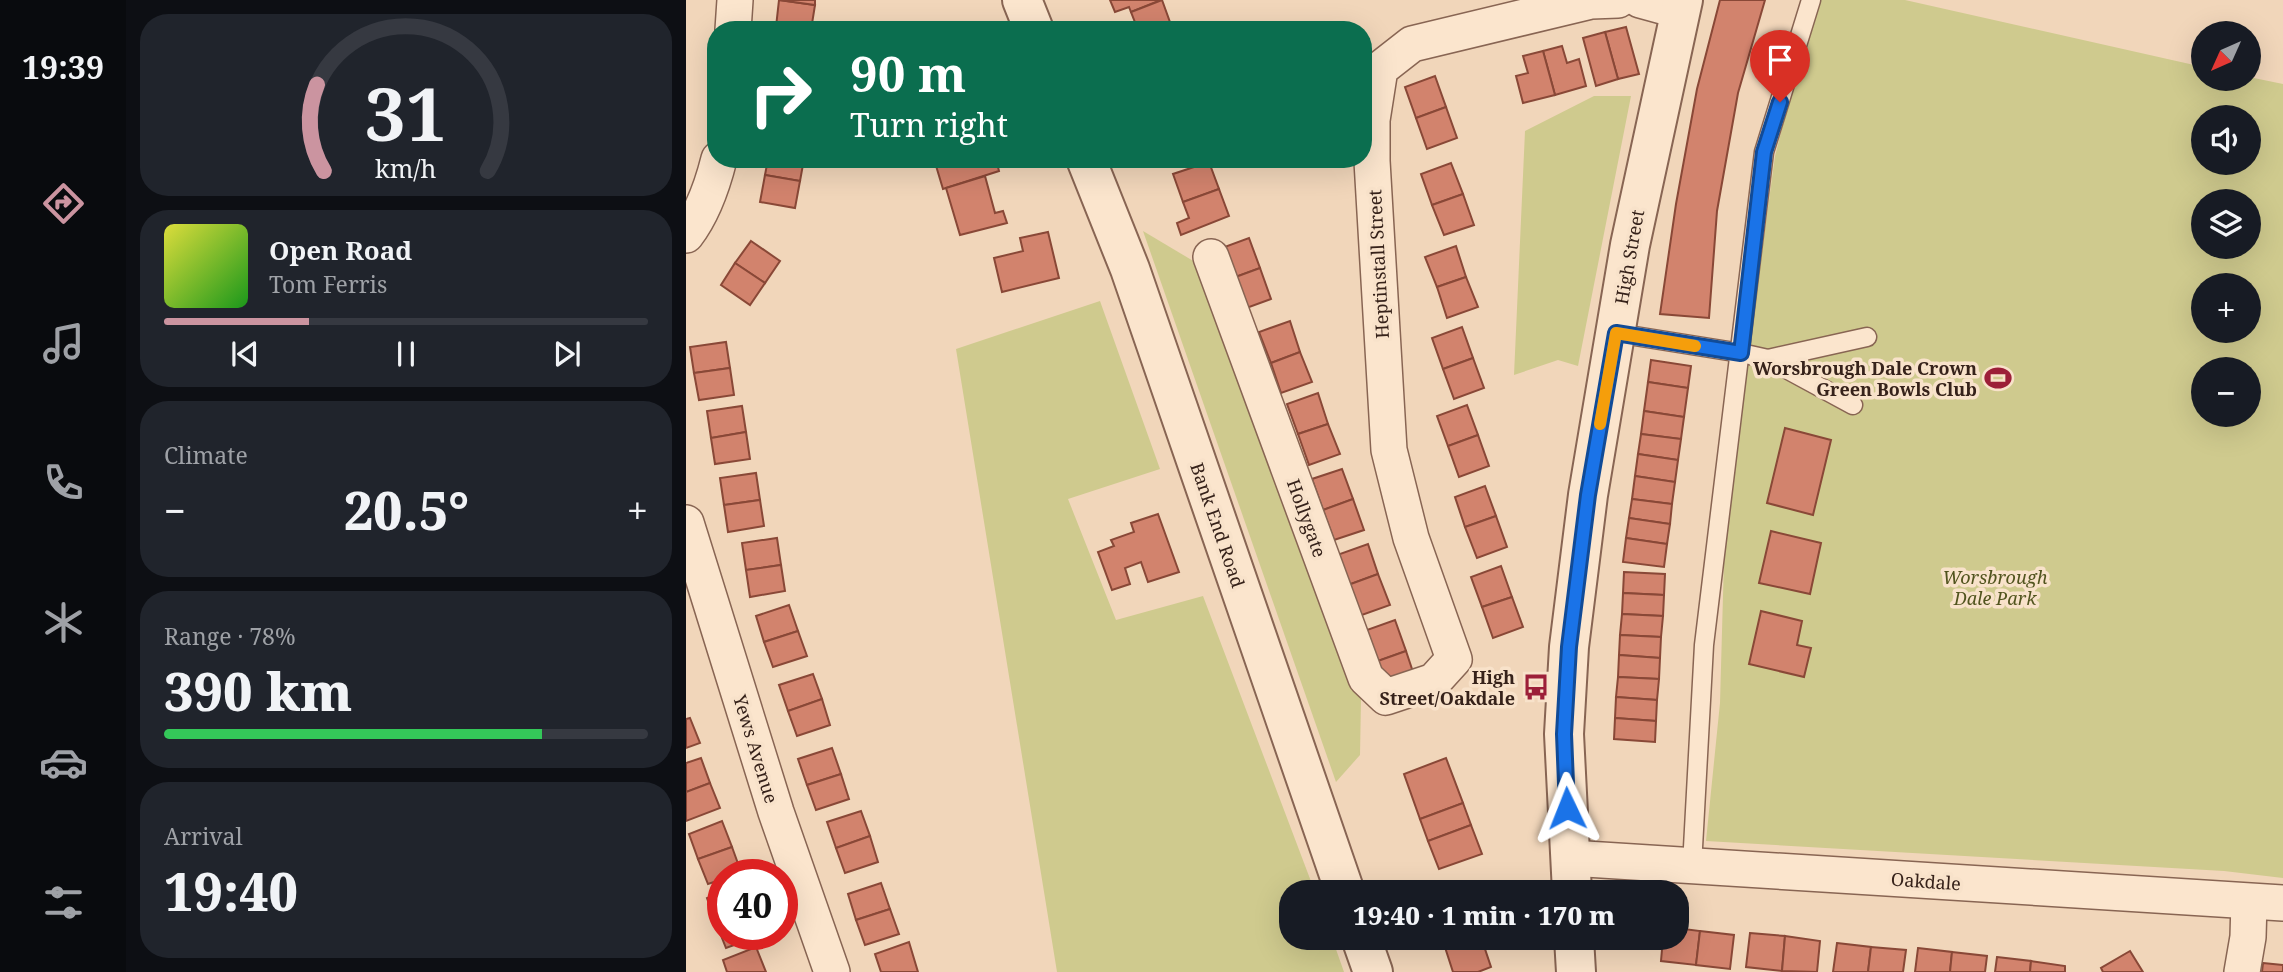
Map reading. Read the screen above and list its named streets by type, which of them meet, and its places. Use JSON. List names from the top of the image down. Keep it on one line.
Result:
{"streets":{"street":["High Street","Heptinstall Street","Hollygate","Bank End Road","Yews Avenue","Oakdale"]},"crossings":[["High Street","Oakdale"],["Heptinstall Street","Hollygate"]],"parks":["Worsbrough Dale Park"],"places":{"sports":["Worsbrough Dale Crown Green Bowls Club"],"bus stop":["High Street/Oakdale"]},"north":"bottom left","page":{"tabs":"19:39","map_buttons":["+","−"],"turn":["90 m","Turn right"],"song":["Open Road","Tom Ferris"],"tile":["Climate",["Range · 78%","390 km"],["Arrival","19:40"]],"heat":["−","20.5°","+"],"limit":"40","trip":"19:40 · 1 min · 170 m","gauge":["31","km/h"]}}
